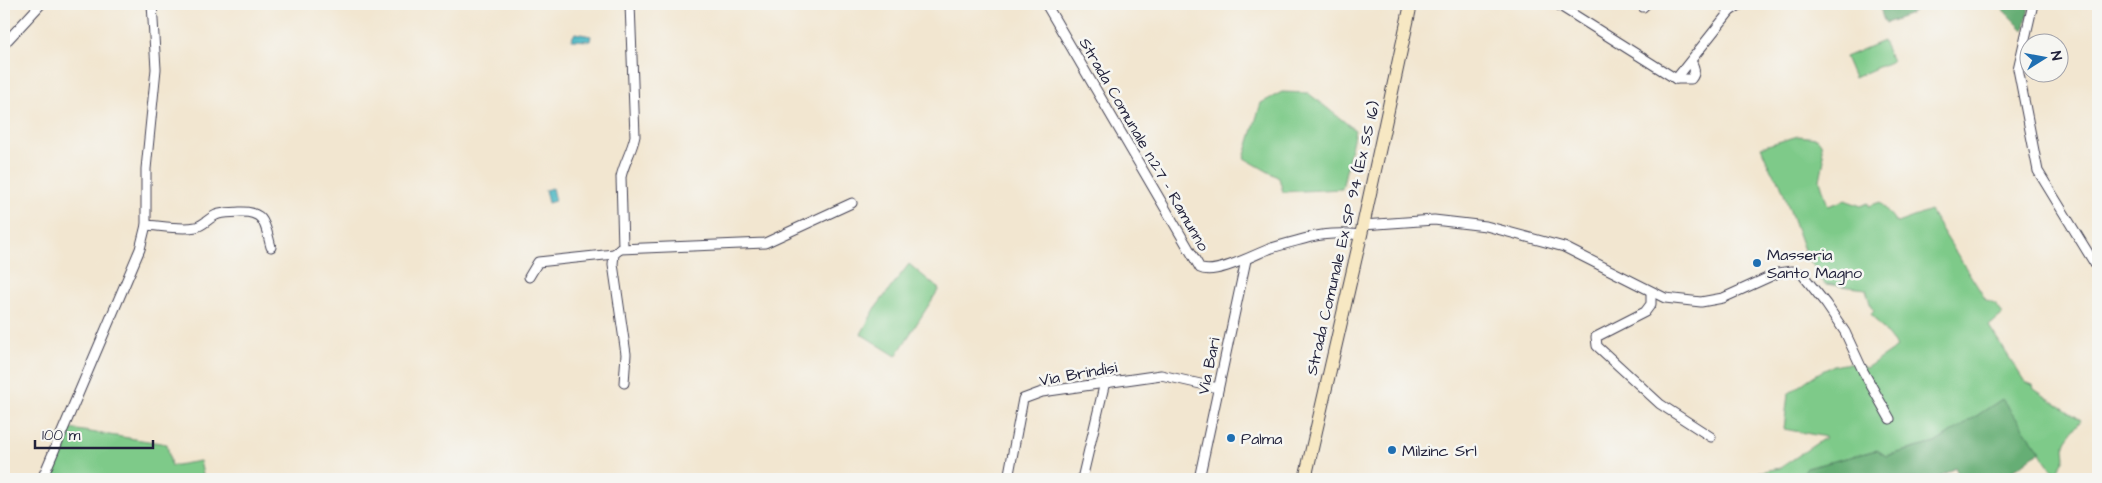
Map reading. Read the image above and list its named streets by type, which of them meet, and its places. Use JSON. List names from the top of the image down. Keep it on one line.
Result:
{"streets":{"main road":["Strada Comunale Ex SP 94 (Ex SS 16)"],"street":["Strada Comunale n.27 - Ramunno","Via Bari","Via Brindisi"]},"crossings":[["Strada Comunale n.27 - Ramunno","Via Bari"],["Via Bari","Via Brindisi"]],"places":["Masseria Santo Magno","Palma","Milzinc Srl"],"scale_bar":"100 m","north":"right"}
